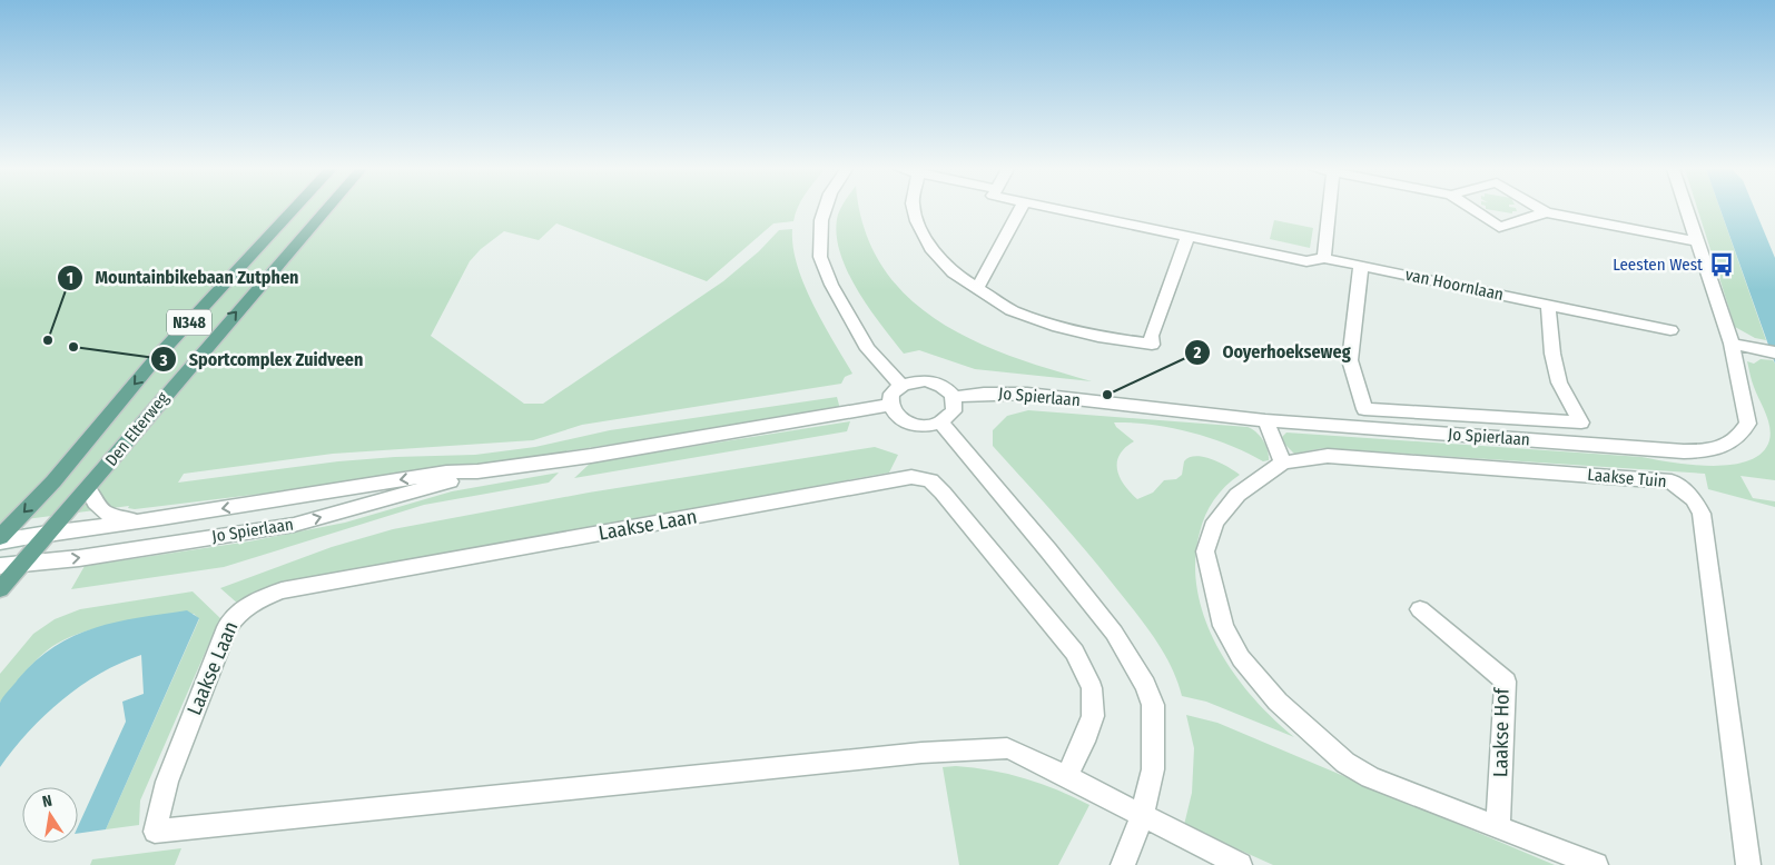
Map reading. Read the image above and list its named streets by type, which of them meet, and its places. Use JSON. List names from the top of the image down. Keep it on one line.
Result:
{"streets":{"main road":["N348","Den Elterweg"],"street":["van Hoornlaan","Jo Spierlaan","Laakse Tuin","Laakse Laan","Laakse Hof"]},"crossings":[["Jo Spierlaan","Den Elterweg"],["Laakse Tuin","Laakse Hof"]],"places":{"bus stop":["Leesten West"],"other":["Mountainbikebaan Zutphen","Sportcomplex Zuidveen","Ooyerhoekseweg"]},"north":"top"}
